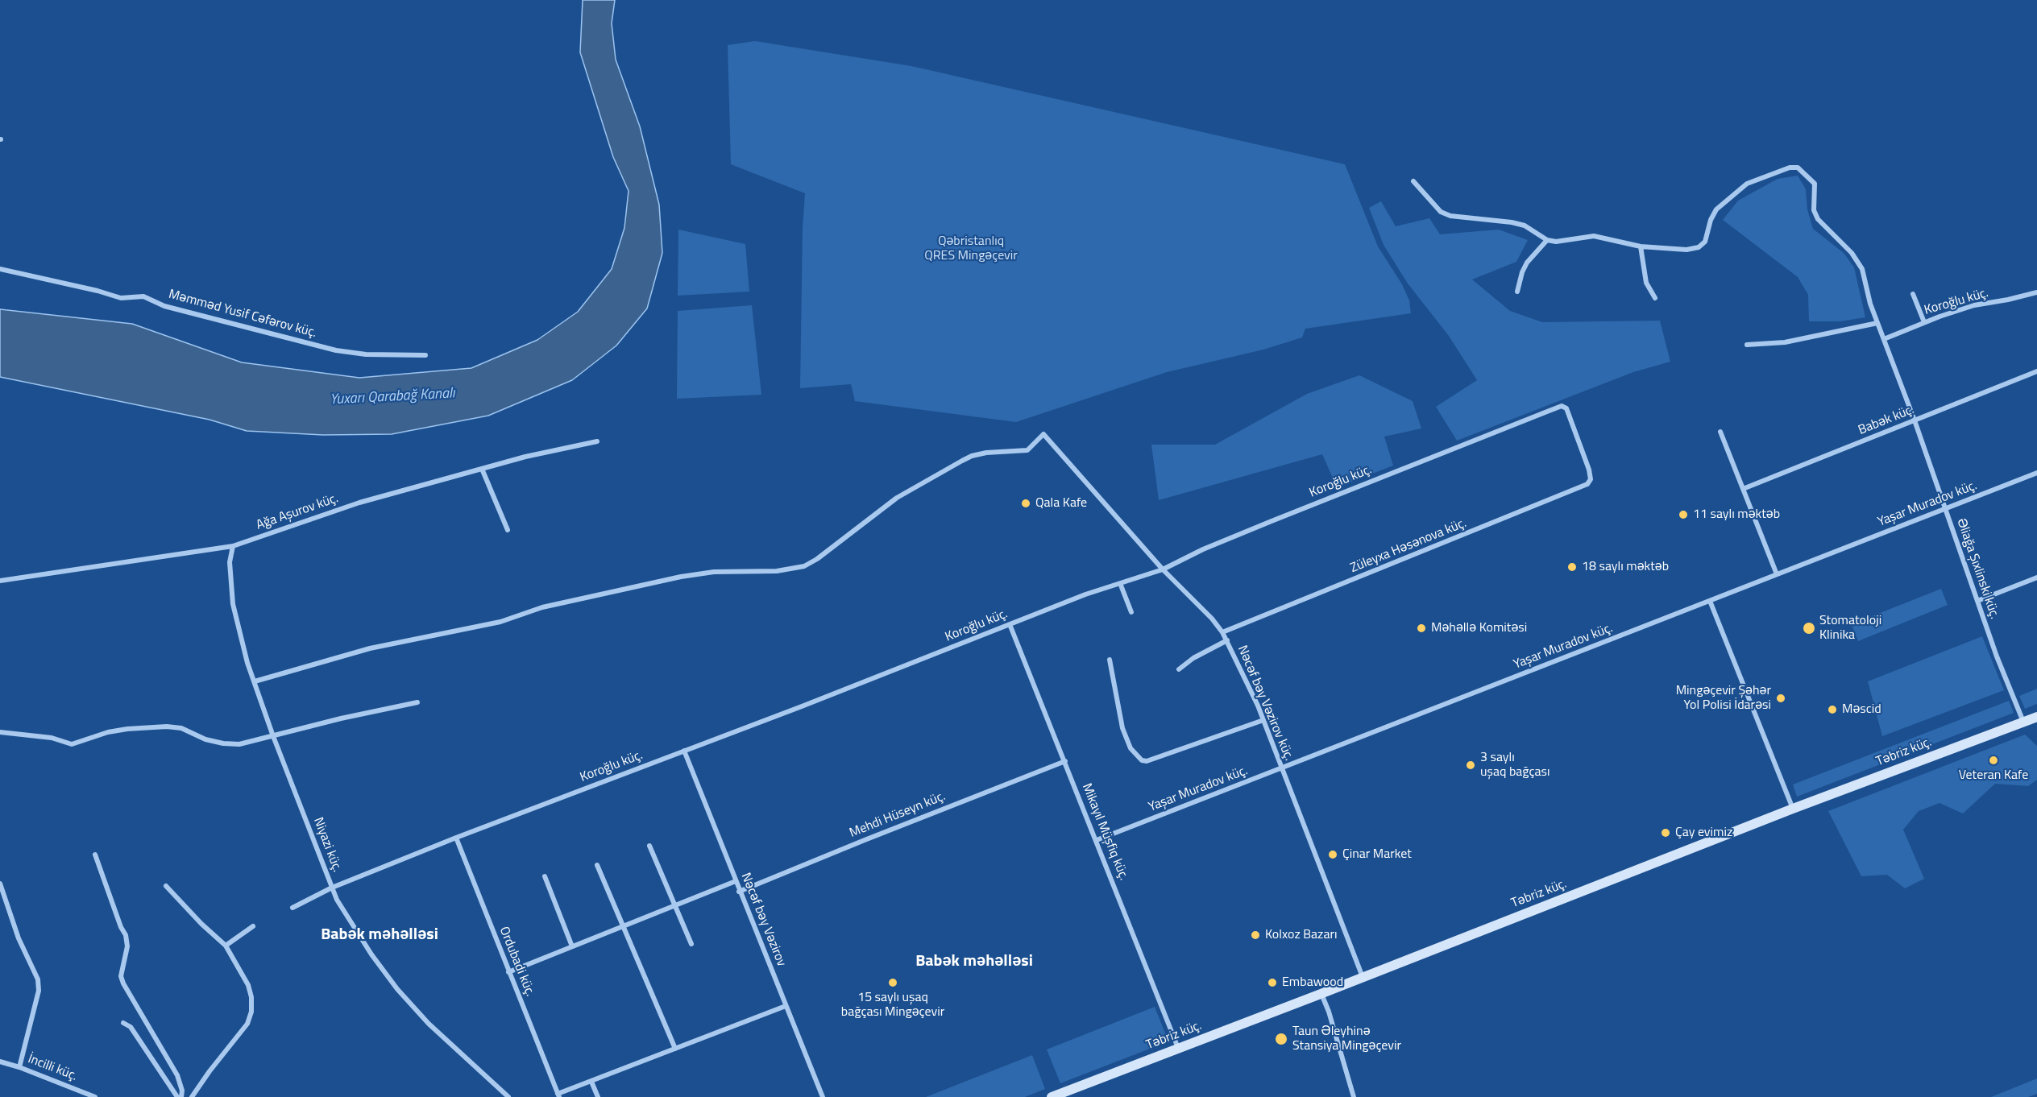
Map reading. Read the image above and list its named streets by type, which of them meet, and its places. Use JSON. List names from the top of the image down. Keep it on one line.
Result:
{"streets":{"main road":["Təbriz küç."],"street":["Koroğlu küç.","Məmməd Yusif Cəfərov küç.","Babək küç.","Yaşar Muradov küç.","Ağa Aşurov küç.","Züleyxa Həsənova küç.","Əliağa Şıxlinski küç.","Nəcəf bəy Vəzirov küç.","Mehdi Hüseyn küç.","Mikayıl Müşfiq küç.","Niyazi küç.","Nəcəf bəy Vəzirov","Ordubadi küç.","İncilli küç."]},"crossings":[["Koroğlu küç.","Züleyxa Həsənova küç."],["Koroğlu küç.","Əliağa Şıxlinski küç."],["Koroğlu küç.","Nəcəf bəy Vəzirov küç."],["Koroğlu küç.","Mikayıl Müşfiq küç."],["Koroğlu küç.","Niyazi küç."],["Koroğlu küç.","Nəcəf bəy Vəzirov"],["Koroğlu küç.","Ordubadi küç."],["Babək küç.","Əliağa Şıxlinski küç."],["Yaşar Muradov küç.","Əliağa Şıxlinski küç."],["Yaşar Muradov küç.","Nəcəf bəy Vəzirov küç."],["Yaşar Muradov küç.","Mikayıl Müşfiq küç."],["Ağa Aşurov küç.","Niyazi küç."],["Züleyxa Həsənova küç.","Nəcəf bəy Vəzirov küç."],["Əliağa Şıxlinski küç.","Təbriz küç."],["Nəcəf bəy Vəzirov küç.","Təbriz küç."],["Nəcəf bəy Vəzirov küç.","Niyazi küç."],["Təbriz küç.","Mikayıl Müşfiq küç."],["Mehdi Hüseyn küç.","Mikayıl Müşfiq küç."],["Mehdi Hüseyn küç.","Nəcəf bəy Vəzirov"],["Nəcəf bəy Vəzirov","Ordubadi küç."]],"districts":["Babək məhəlləsi","Babək məhəlləsi"],"water":["Yuxarı Qarabağ Kanalı"],"parks":["Qəbristanlıq QRES Mingəçevir"],"places":["Qala Kafe","11 saylı məktəb","18 saylı məktəb","Məhəllə Komitəsi","Stomatoloji Klinika","Mingəçevir Şəhər Yol Polisi İdarəsi","Məscid","Veteran Kafe","3 saylı uşaq bağçası","Çay evimiz","Çinar Market","Kolxoz Bazarı","15 saylı uşaq bağçası Mingəçevir","Embawood","Taun Əleyhinə Stansiya Mingəçevir"]}
